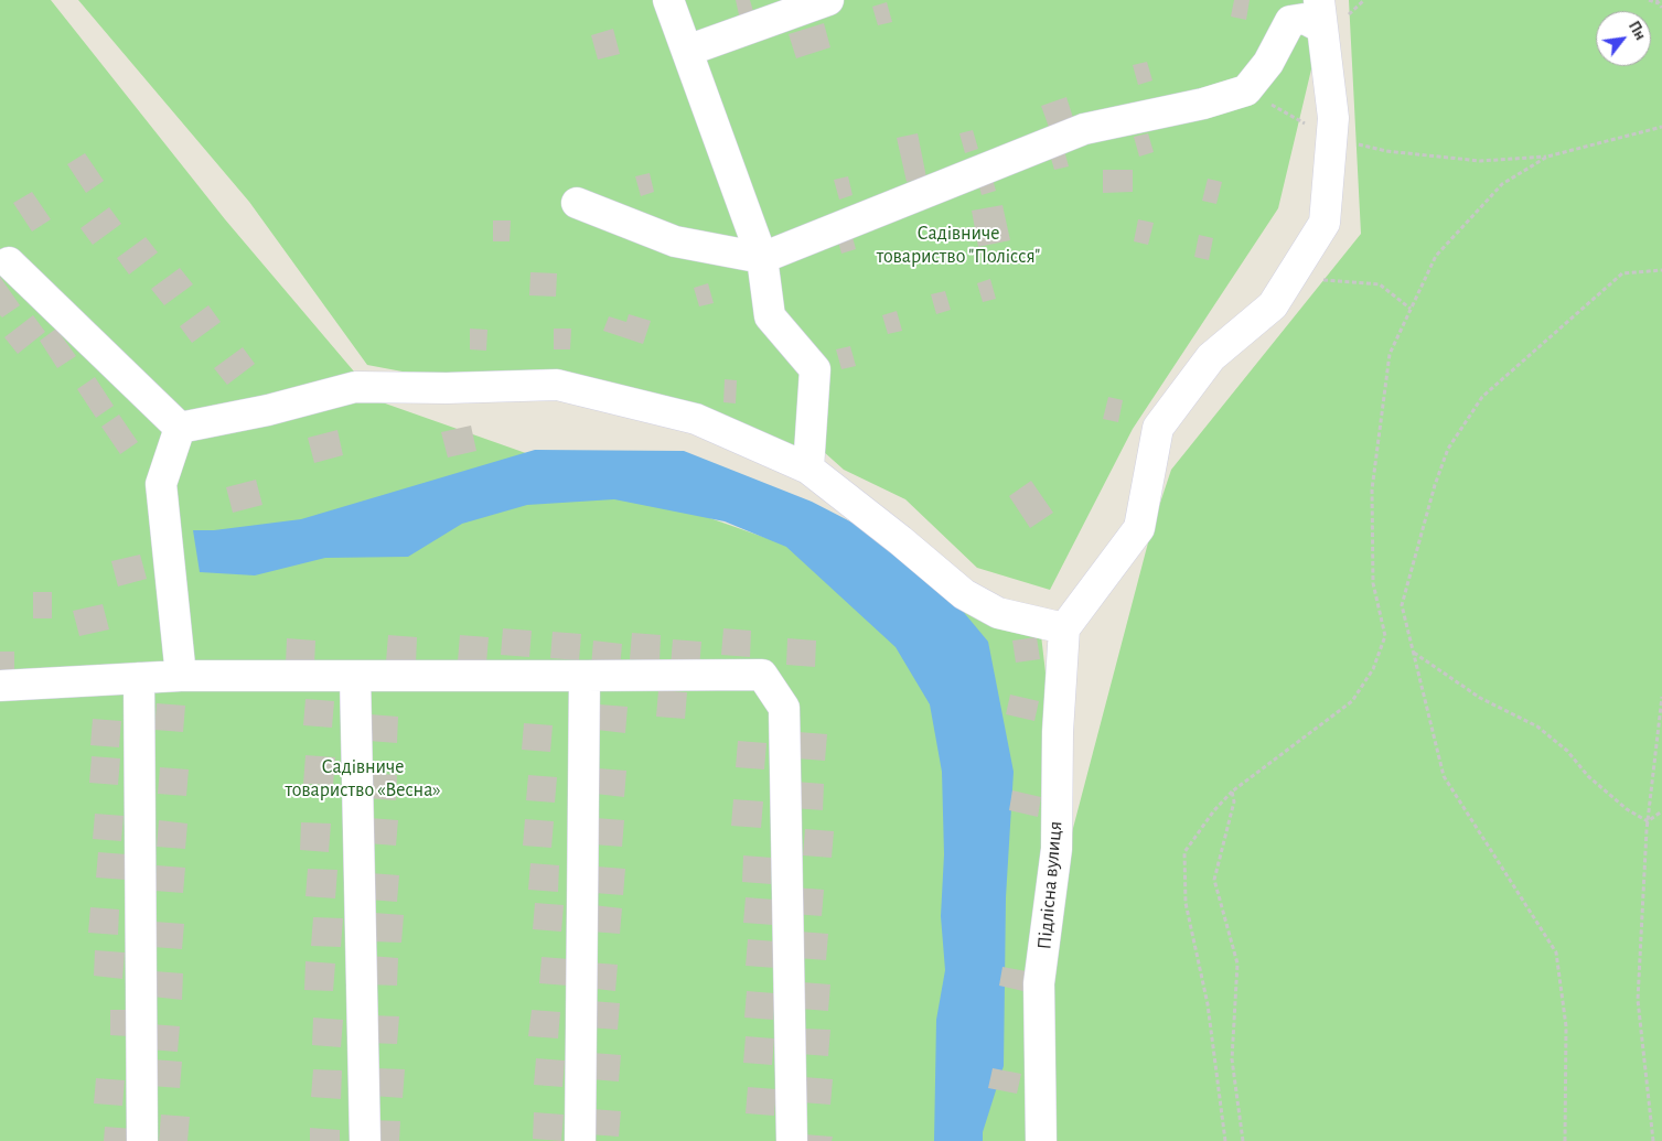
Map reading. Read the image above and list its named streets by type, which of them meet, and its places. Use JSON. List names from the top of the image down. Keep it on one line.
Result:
{"streets":{"street":["Підлісна вулиця"]},"parks":["Садівниче товариство \"Полісся\"","Садівниче товариство «Весна»"],"north":"top right"}
